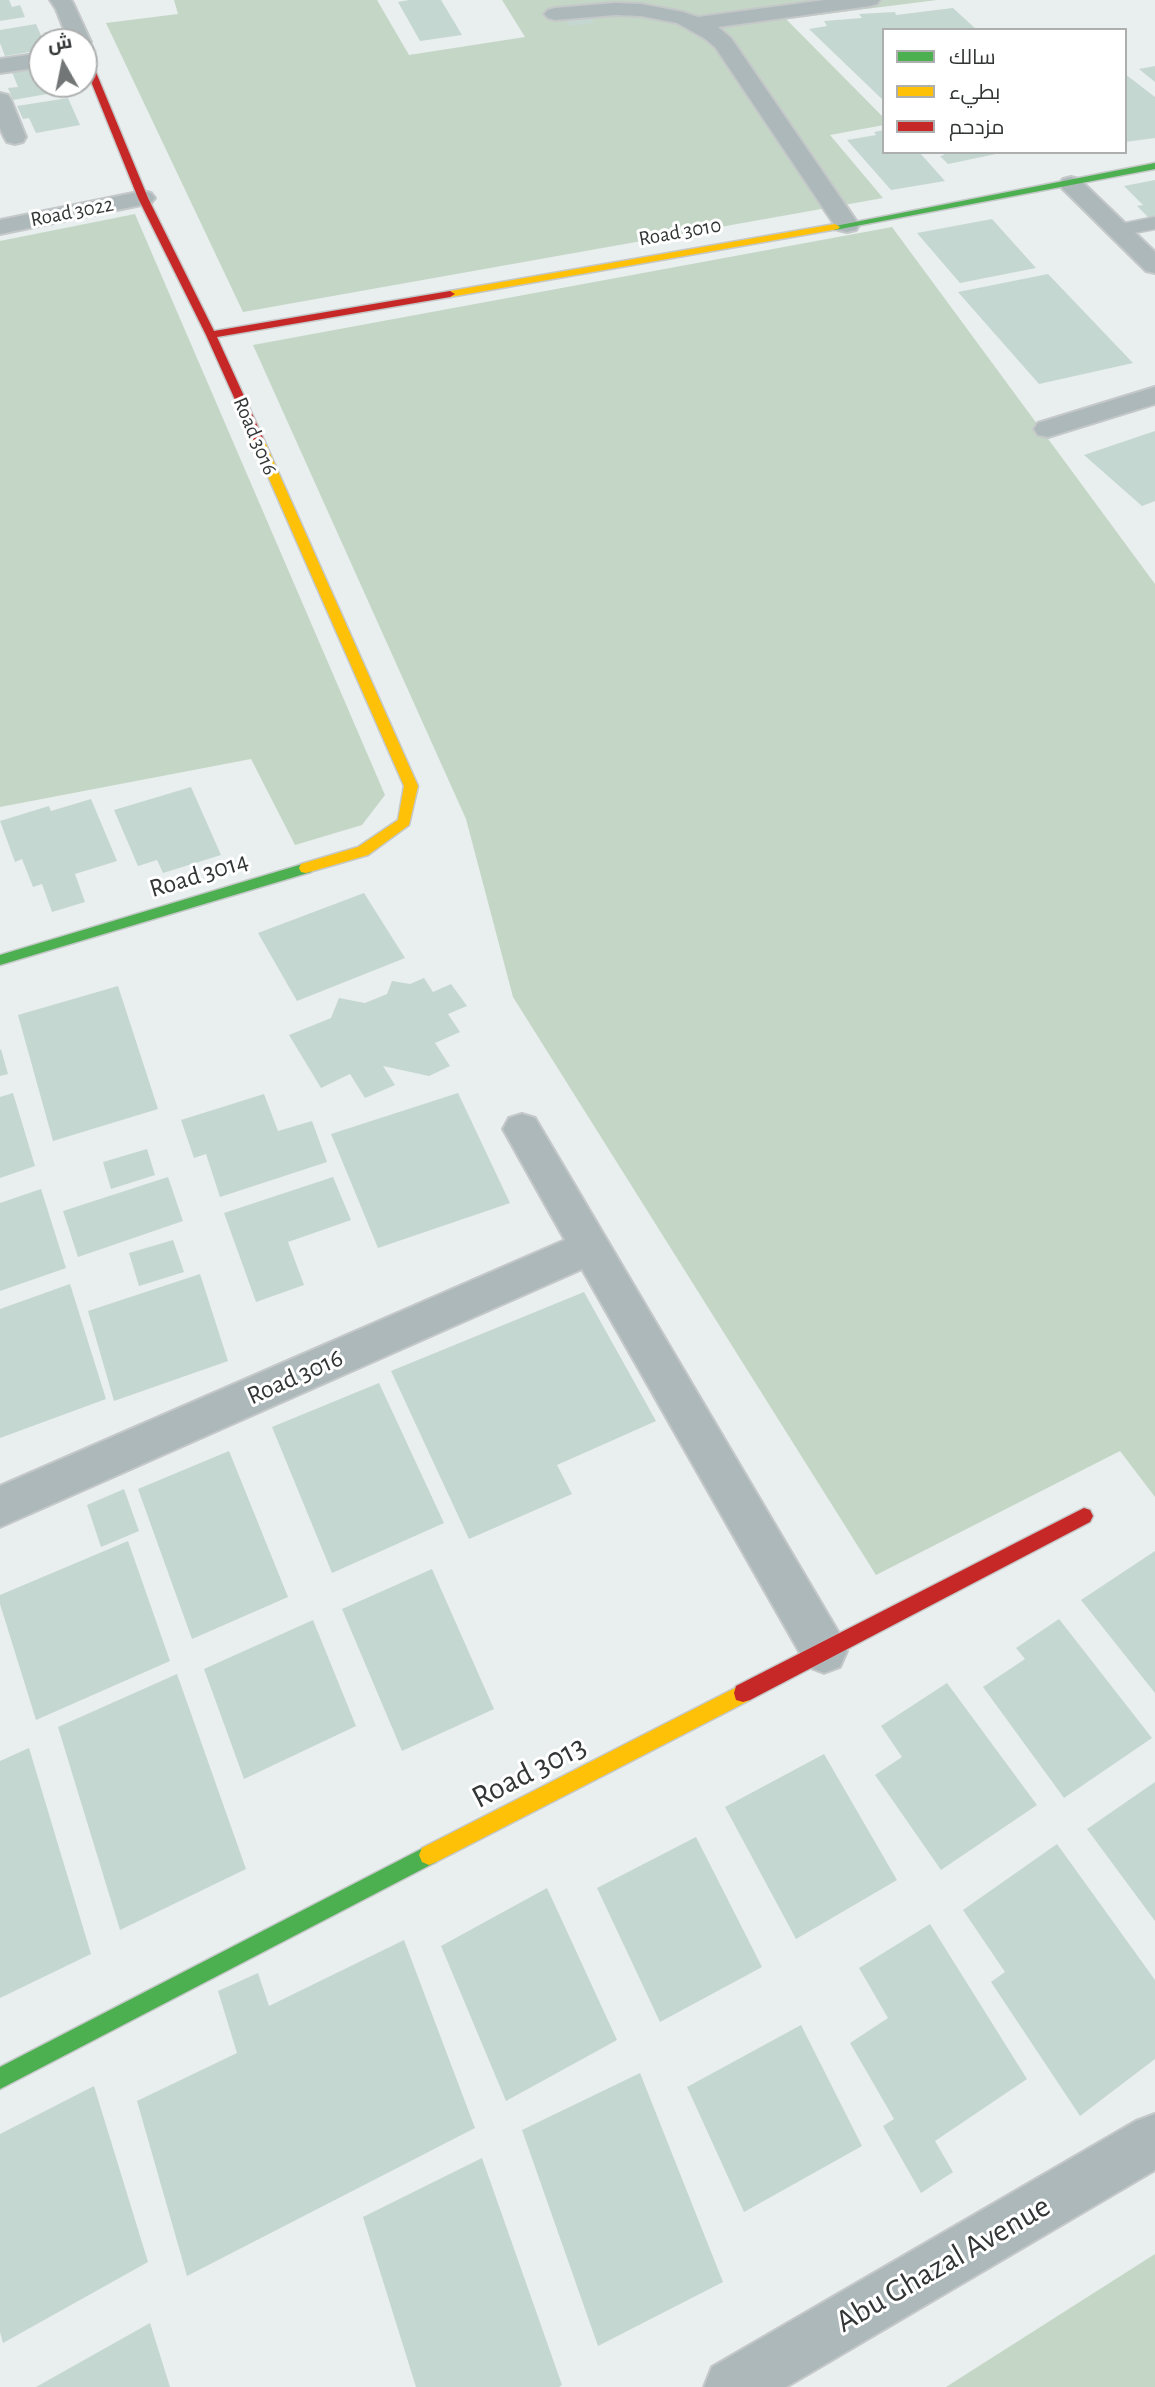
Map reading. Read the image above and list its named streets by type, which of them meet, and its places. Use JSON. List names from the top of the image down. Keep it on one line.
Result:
{"streets":{"street":["Road 3022","Road 3010","Road 3016","Road 3014","Road 3013","Abu Ghazal Avenue"]},"crossings":[["Road 3022","Road 3016"],["Road 3010","Road 3016"],["Road 3016","Road 3014"]],"legend":["سالك","بطيء","مزدحم"],"north":"top"}
